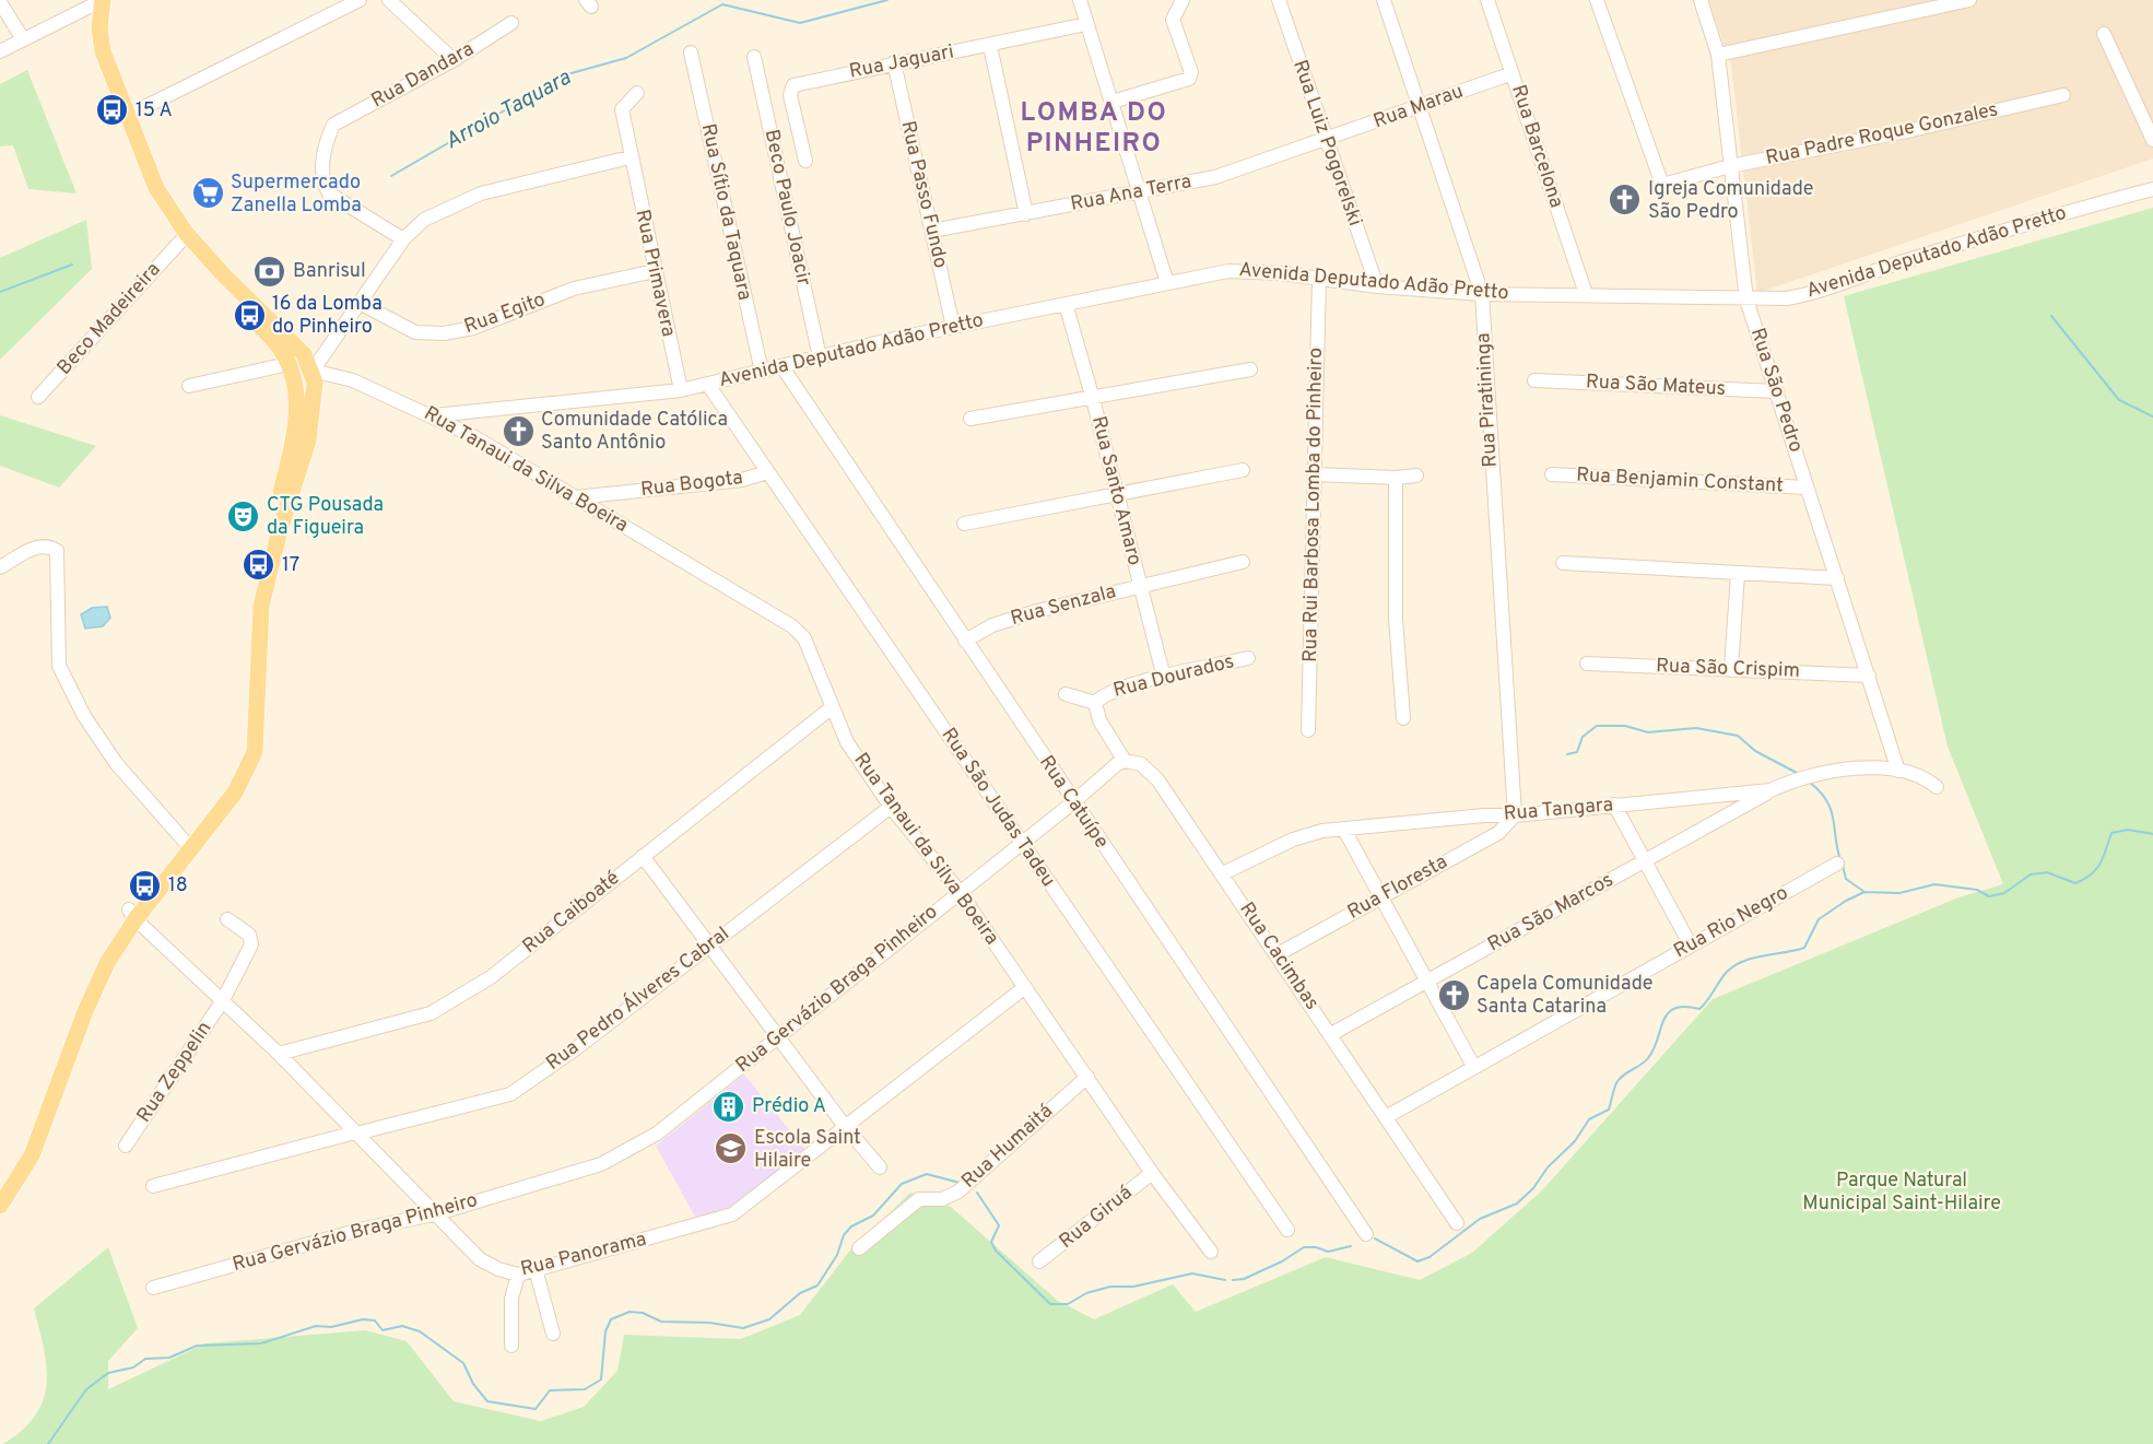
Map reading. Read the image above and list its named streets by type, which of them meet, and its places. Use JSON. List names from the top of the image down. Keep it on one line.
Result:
{"streets":{"street":["Rua Jaguari","Rua Dandara","Rua Marau","Rua Padre Roque Gonzales","Rua Luiz Pogorelski","Rua Barcelona","Rua Ana Terra","Rua Passo Fundo","Beco Paulo Joacir","Rua Sítio da Taquara","Avenida Deputado Adão Pretto","Rua Primavera","Rua Egito","Beco Madeireira","Rua São Mateus","Rua São Pedro","Rua Piratininga","Rua Tanaui da Silva Boeira","Rua Benjamin Constant","Rua Bogota","Rua Santo Amaro","Rua Rui Barbosa Lomba do Pinheiro","Rua Senzala","Rua São Crispim","Rua Dourados","Rua Catuípe","Rua São Judas Tadeu","Rua Tangara","Rua Floresta","Rua Caiboaté","Rua São Marcos","Rua Rio Negro","Rua Cacimbas","Rua Gervázio Braga Pinheiro","Rua Pedro Álveres Cabral","Rua Zeppelin","Rua Humaitá","Rua Giruá","Rua Panorama"]},"crossings":[["Rua Jaguari","Rua Passo Fundo"],["Rua Marau","Rua Luiz Pogorelski"],["Rua Marau","Rua Barcelona"],["Rua Marau","Rua Ana Terra"],["Rua Marau","Rua Piratininga"],["Rua Padre Roque Gonzales","Rua São Pedro"],["Rua Luiz Pogorelski","Rua Ana Terra"],["Rua Luiz Pogorelski","Avenida Deputado Adão Pretto"],["Rua Barcelona","Avenida Deputado Adão Pretto"],["Rua Ana Terra","Rua Passo Fundo"],["Rua Passo Fundo","Avenida Deputado Adão Pretto"],["Beco Paulo Joacir","Avenida Deputado Adão Pretto"],["Rua Sítio da Taquara","Avenida Deputado Adão Pretto"],["Avenida Deputado Adão Pretto","Rua Primavera"],["Avenida Deputado Adão Pretto","Rua São Pedro"],["Avenida Deputado Adão Pretto","Rua Piratininga"],["Avenida Deputado Adão Pretto","Rua Tanaui da Silva Boeira"],["Avenida Deputado Adão Pretto","Rua Santo Amaro"],["Avenida Deputado Adão Pretto","Rua Rui Barbosa Lomba do Pinheiro"],["Avenida Deputado Adão Pretto","Rua Catuípe"],["Avenida Deputado Adão Pretto","Rua São Judas Tadeu"],["Rua Primavera","Rua Egito"],["Rua São Mateus","Rua São Pedro"],["Rua São Pedro","Rua Benjamin Constant"],["Rua São Pedro","Rua São Crispim"],["Rua São Pedro","Rua Tangara"],["Rua Piratininga","Rua Tangara"],["Rua Piratininga","Rua Floresta"],["Rua Tanaui da Silva Boeira","Rua Bogota"],["Rua Tanaui da Silva Boeira","Rua Caiboaté"],["Rua Tanaui da Silva Boeira","Rua Gervázio Braga Pinheiro"],["Rua Tanaui da Silva Boeira","Rua Pedro Álveres Cabral"],["Rua Tanaui da Silva Boeira","Rua Humaitá"],["Rua Tanaui da Silva Boeira","Rua Giruá"],["Rua Tanaui da Silva Boeira","Rua Panorama"],["Rua Bogota","Rua São Judas Tadeu"],["Rua Santo Amaro","Rua Senzala"],["Rua Santo Amaro","Rua Dourados"],["Rua Senzala","Rua Catuípe"],["Rua Catuípe","Rua Gervázio Braga Pinheiro"],["Rua São Judas Tadeu","Rua Gervázio Braga Pinheiro"],["Rua Tangara","Rua Floresta"],["Rua Tangara","Rua São Marcos"],["Rua Tangara","Rua Cacimbas"],["Rua Floresta","Rua Cacimbas"],["Rua Caiboaté","Rua Panorama"],["Rua São Marcos","Rua Cacimbas"],["Rua Rio Negro","Rua Cacimbas"],["Rua Cacimbas","Rua Gervázio Braga Pinheiro"],["Rua Gervázio Braga Pinheiro","Rua Panorama"],["Rua Pedro Álveres Cabral","Rua Panorama"],["Rua Zeppelin","Rua Panorama"]],"districts":["LOMBA DO PINHEIRO"],"water":["Arroio Taquara"],"parks":["Parque Natural Municipal Saint-Hilaire"],"places":{"bus stop":["15 A","16 da Lomba do Pinheiro","17","18"],"supermarket":["Supermercado Zanella Lomba"],"church":["Igreja Comunidade São Pedro","Comunidade Católica Santo Antônio","Capela Comunidade Santa Catarina"],"bank":["Banrisul"],"theatre":["CTG Pousada da Figueira"],"building":["Prédio A"],"school or university":["Escola Saint Hilaire"]}}
